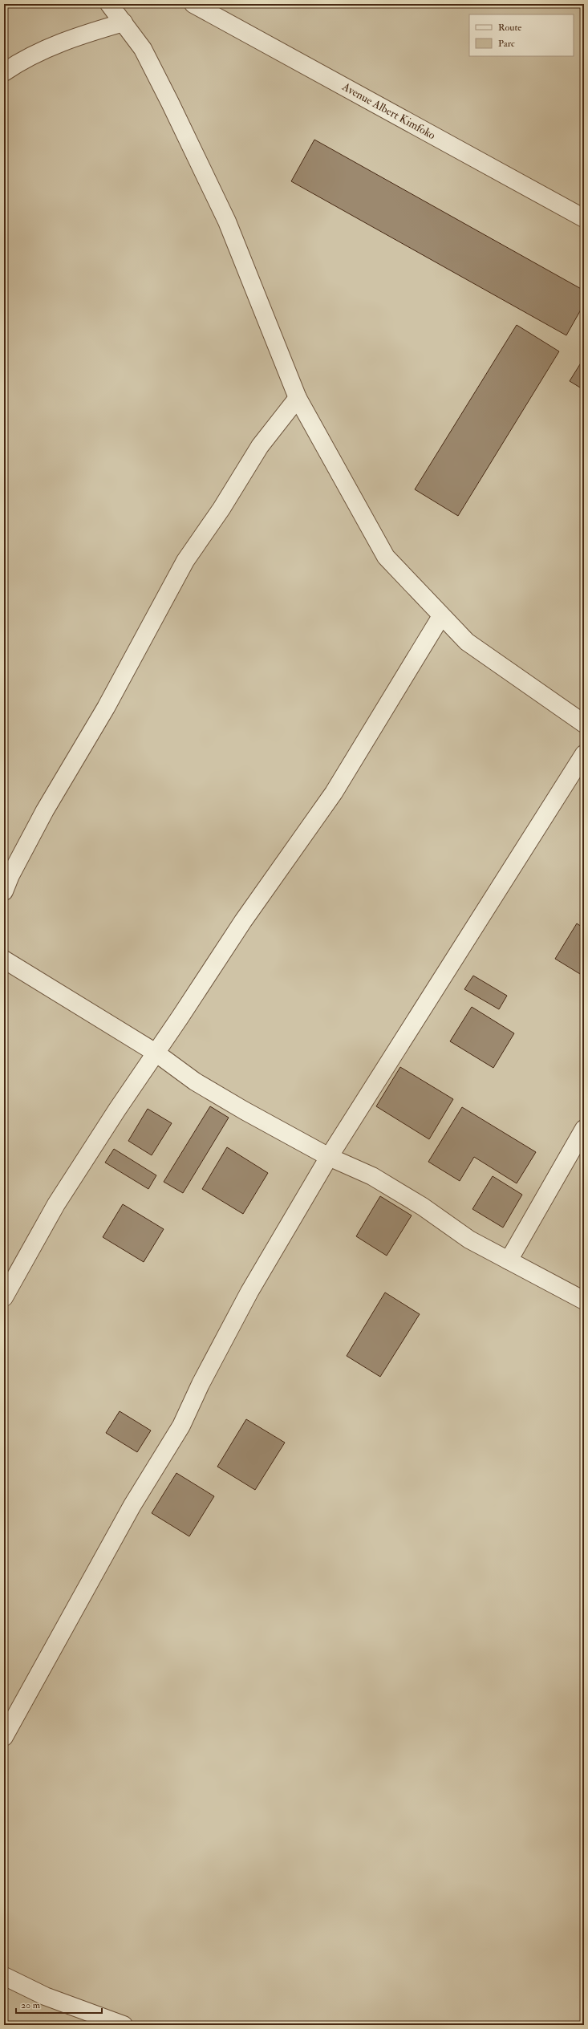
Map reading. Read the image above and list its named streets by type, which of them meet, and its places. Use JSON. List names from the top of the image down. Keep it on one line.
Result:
{"streets":{"street":["Avenue Albert Kimfoko"]},"legend":["Route","Parc"],"scale_bar":"20 m"}
